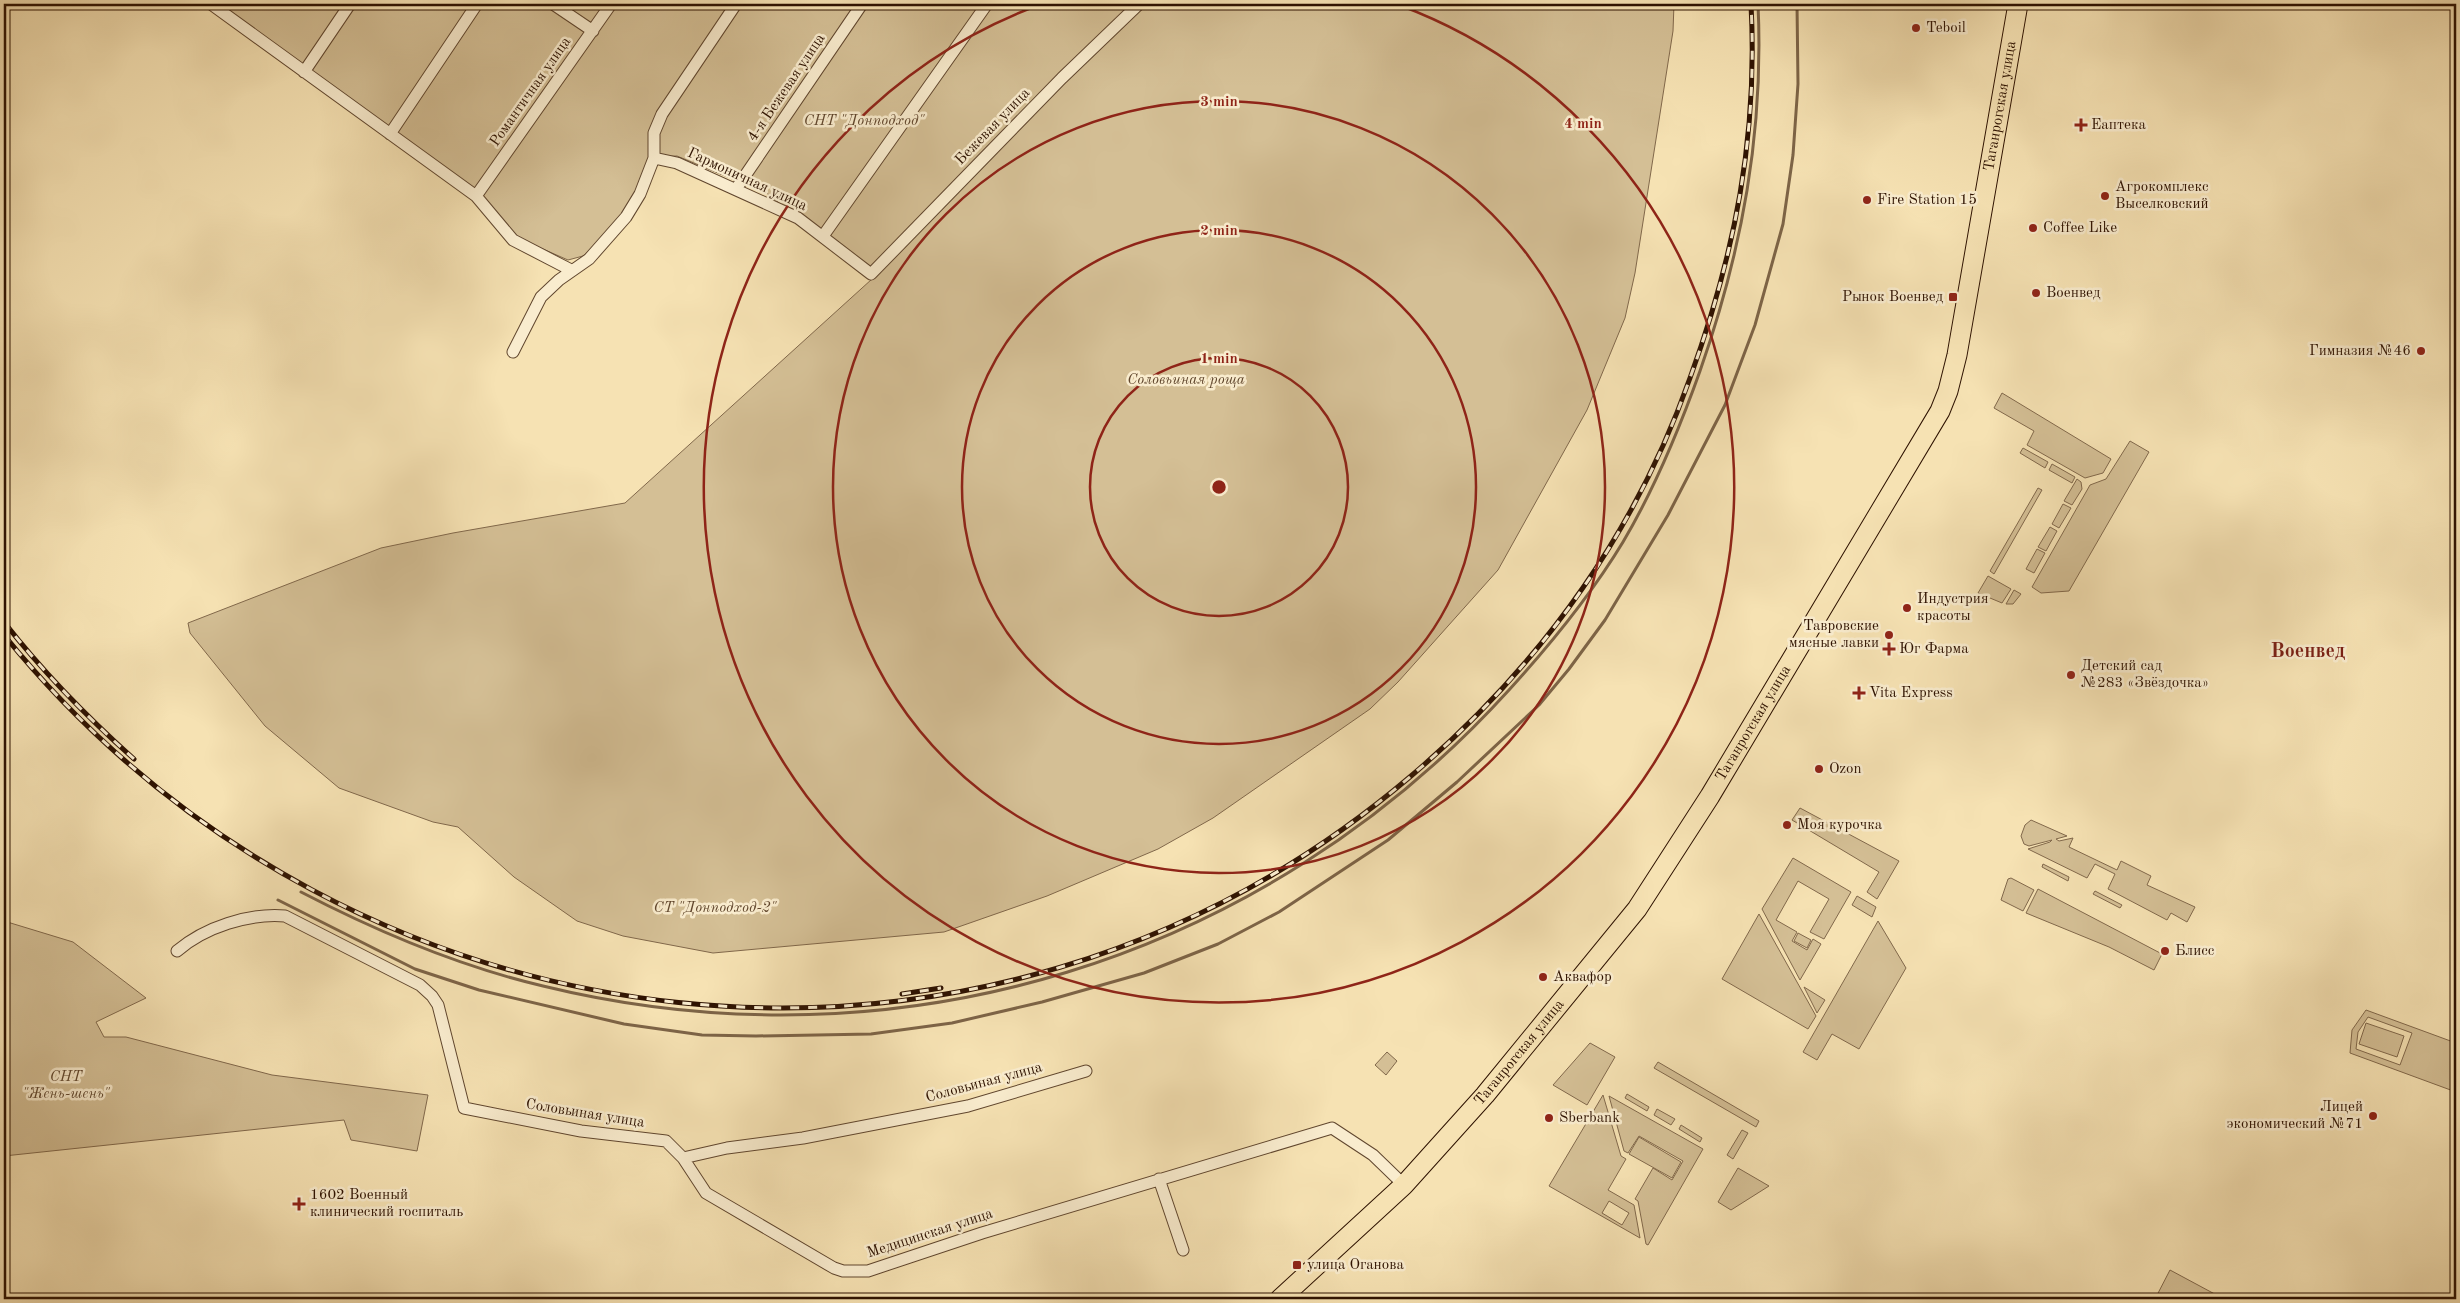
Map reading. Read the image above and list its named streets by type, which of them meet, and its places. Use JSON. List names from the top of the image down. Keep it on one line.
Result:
{"streets":{"main road":["Таганрогская улица"],"street":["4-я Бежевая улица","Романтичная улица","Бежевая улица","Гармоничная улица","Соловьиная улица","Медицинская улица"]},"crossings":[["4-я Бежевая улица","Гармоничная улица"],["Таганрогская улица","Медицинская улица"],["Бежевая улица","Гармоничная улица"],["Соловьиная улица","Медицинская улица"]],"districts":["Военвед"],"parks":["СНТ \"Донподход\"","Соловьиная роща","СТ \"Донподход-2\"","СНТ \"Жень-шень\""],"places":{"other":["Teboil","Агрокомплекс Выселковский","Fire Station 15","Coffee Like","Военвед","Гимназия №46","Индустрия красоты","Тавровские мясные лавки","Детский сад №283 «Звёздочка»","Ozon","Моя курочка","Блисс","Аквафор","Лицей экономический №71","Sberbank"],"health":["Еаптека","Юг Фарма","Vita Express","1602 Военный клинический госпиталь"],"transit":["Рынок Военвед","улица Оганова"]},"rings":["3 min","4 min","2 min","1 min"]}
